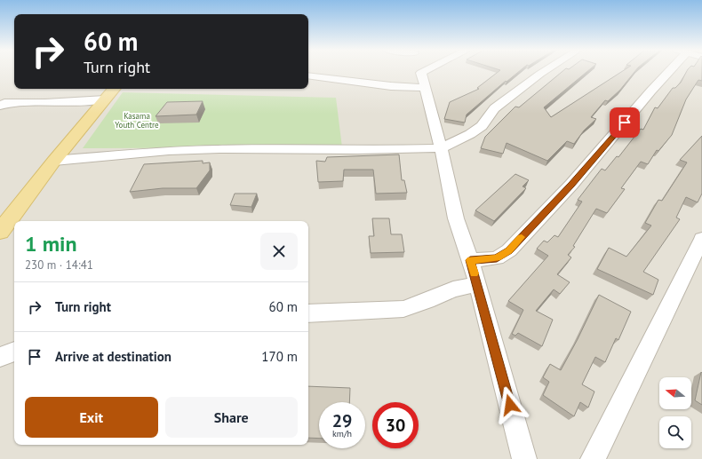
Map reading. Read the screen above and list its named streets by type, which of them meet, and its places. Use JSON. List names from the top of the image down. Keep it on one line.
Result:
{"parks":["Kasama Youth Centre"],"north":"left","page":{"turn":["60 m","Turn right"],"heading":["1 min","230 m · 14:41"],"list":[{"name":"Turn right","value":"60 m"},{"name":"Arrive at destination","value":"170 m"}],"buttons":["Exit","Share"],"speed":"29 km/h","limit":"30"}}
